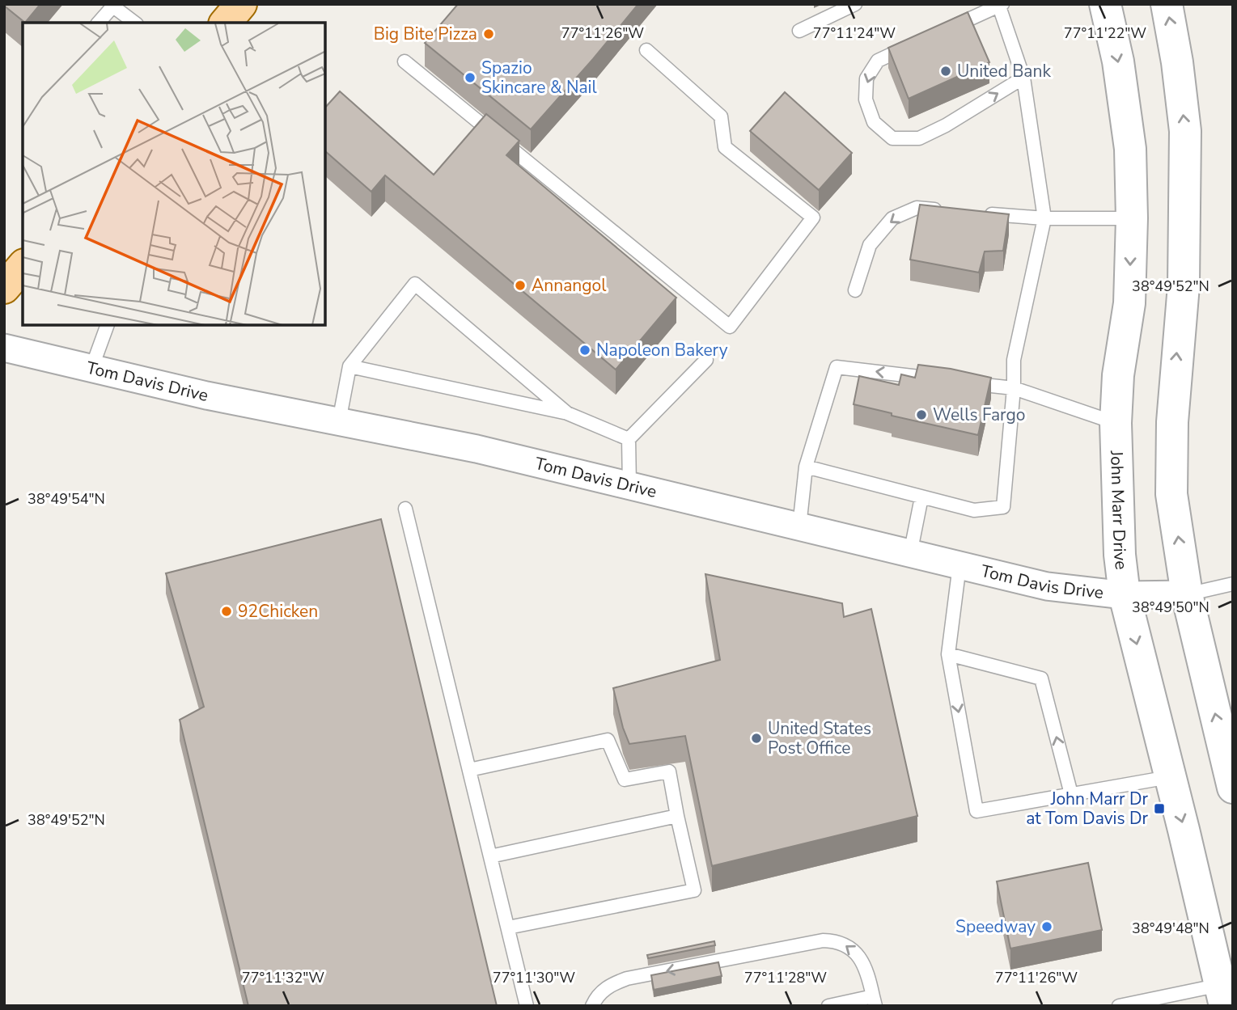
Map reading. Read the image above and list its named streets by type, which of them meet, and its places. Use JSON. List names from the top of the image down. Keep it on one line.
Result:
{"streets":{"street":["Tom Davis Drive","John Marr Drive"]},"crossings":[["Tom Davis Drive","John Marr Drive"]],"places":{"other":["Big Bite Pizza","United Bank","Spazio Skincare & Nail","Annangol","Napoleon Bakery","Wells Fargo","92Chicken","United States Post Office","Speedway"],"transit":["John Marr Dr at Tom Davis Dr"]},"coordinates":["77°11'26\"W","77°11'24\"W","77°11'22\"W","38°49'52\"N","38°49'54\"N","38°49'50\"N","38°49'48\"N","77°11'32\"W","77°11'30\"W","77°11'28\"W"]}
